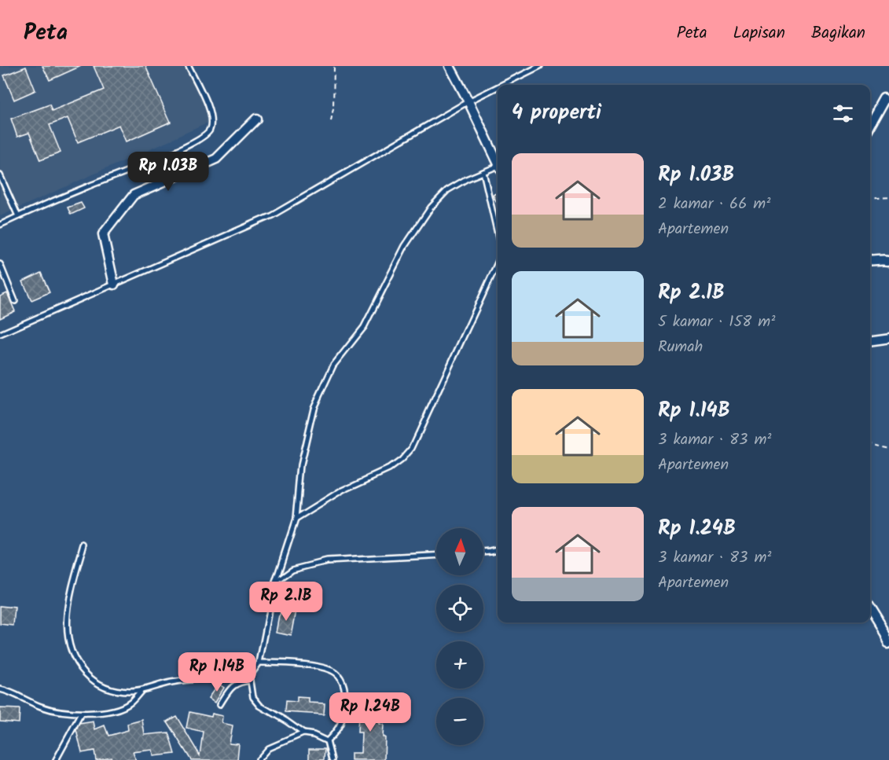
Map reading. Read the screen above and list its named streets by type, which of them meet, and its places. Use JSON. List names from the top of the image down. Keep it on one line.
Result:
{"north":"top","page":{"header":"Peta","nav":["Peta","Lapisan","Bagikan"],"heading":"4 properti","list":[{"name":"Rp 1.03B","note":"2 kamar · 66 m² · Apartemen"},{"name":"Rp 2.1B","note":"5 kamar · 158 m² · Rumah"},{"name":"Rp 1.14B","note":"3 kamar · 83 m² · Apartemen"},{"name":"Rp 1.24B","note":"3 kamar · 83 m² · Apartemen"}],"price":["Rp 1.03B","Rp 2.1B","Rp 1.14B","Rp 1.24B"],"map_buttons":["+","−"]}}
